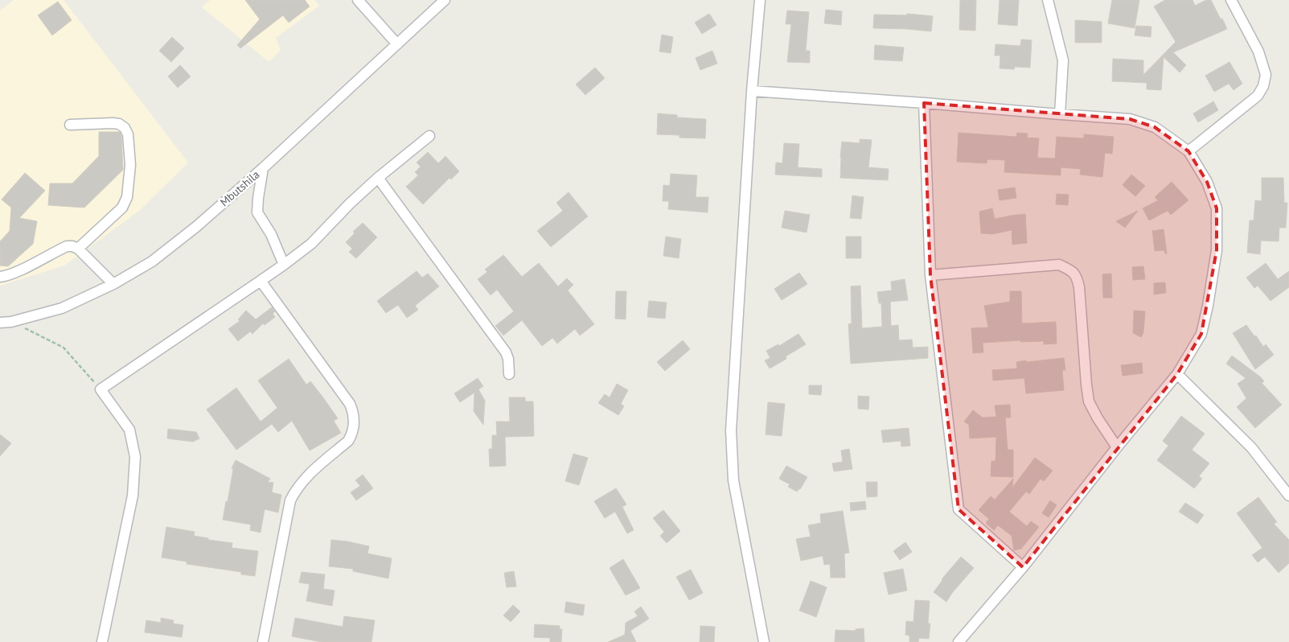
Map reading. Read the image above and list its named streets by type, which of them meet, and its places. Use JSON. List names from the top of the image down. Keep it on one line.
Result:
{"streets":{"street":["Mbutshila"]}}
